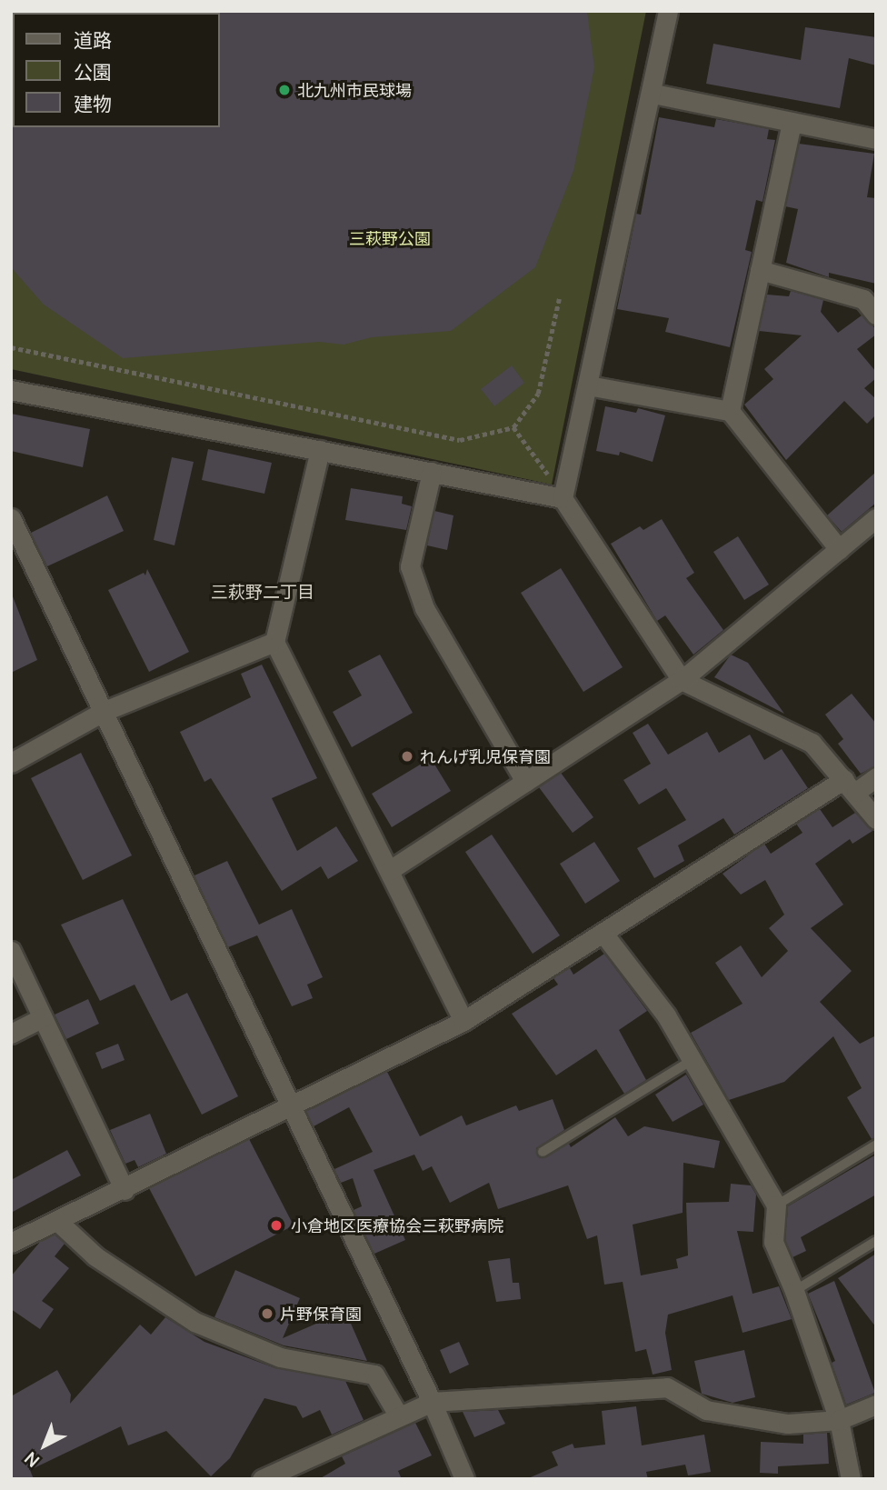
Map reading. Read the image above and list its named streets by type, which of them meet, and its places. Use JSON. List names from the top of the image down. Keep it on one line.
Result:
{"districts":["三萩野二丁目"],"parks":["三萩野公園"],"places":["北九州市民球場","れんげ乳児保育園","小倉地区医療協会三萩野病院","片野保育園"],"legend":["道路","公園","建物"],"north":"bottom left"}
